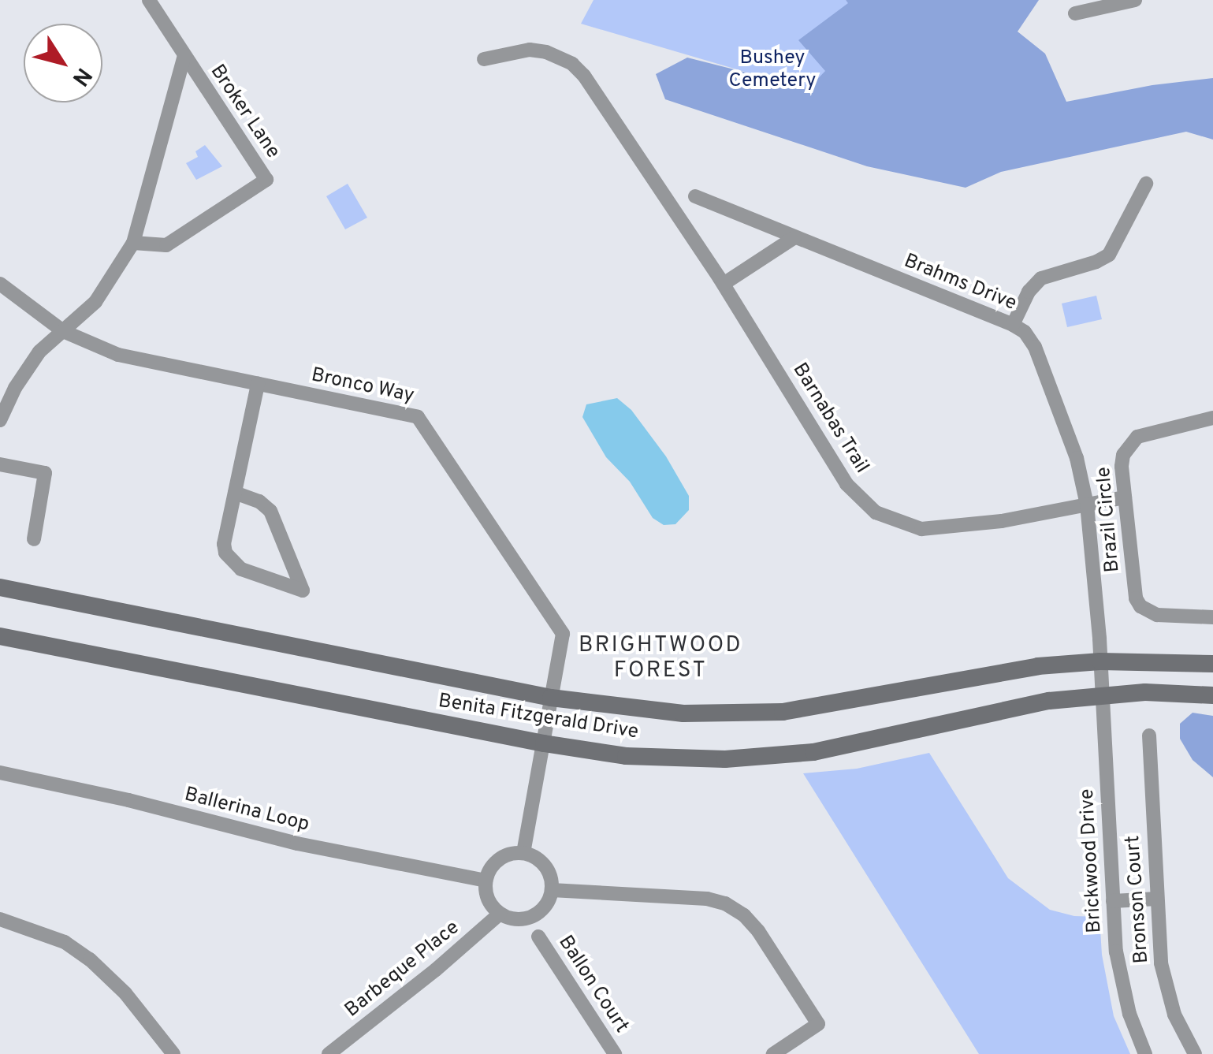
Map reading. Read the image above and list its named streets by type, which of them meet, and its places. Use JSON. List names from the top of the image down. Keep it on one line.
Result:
{"streets":{"main road":["Benita Fitzgerald Drive"],"street":["Broker Lane","Brahms Drive","Bronco Way","Barnabas Trail","Brazil Circle","Ballerina Loop","Brickwood Drive","Bronson Court","Barbeque Place","Ballon Court"]},"crossings":[["Broker Lane","Bronco Way"],["Brahms Drive","Barnabas Trail"],["Brahms Drive","Benita Fitzgerald Drive"],["Brahms Drive","Brickwood Drive"],["Bronco Way","Benita Fitzgerald Drive"],["Barnabas Trail","Brazil Circle"],["Benita Fitzgerald Drive","Brickwood Drive"],["Ballerina Loop","Barbeque Place"]],"districts":["BRIGHTWOOD FOREST"],"parks":["Bushey Cemetery"],"north":"bottom right"}
